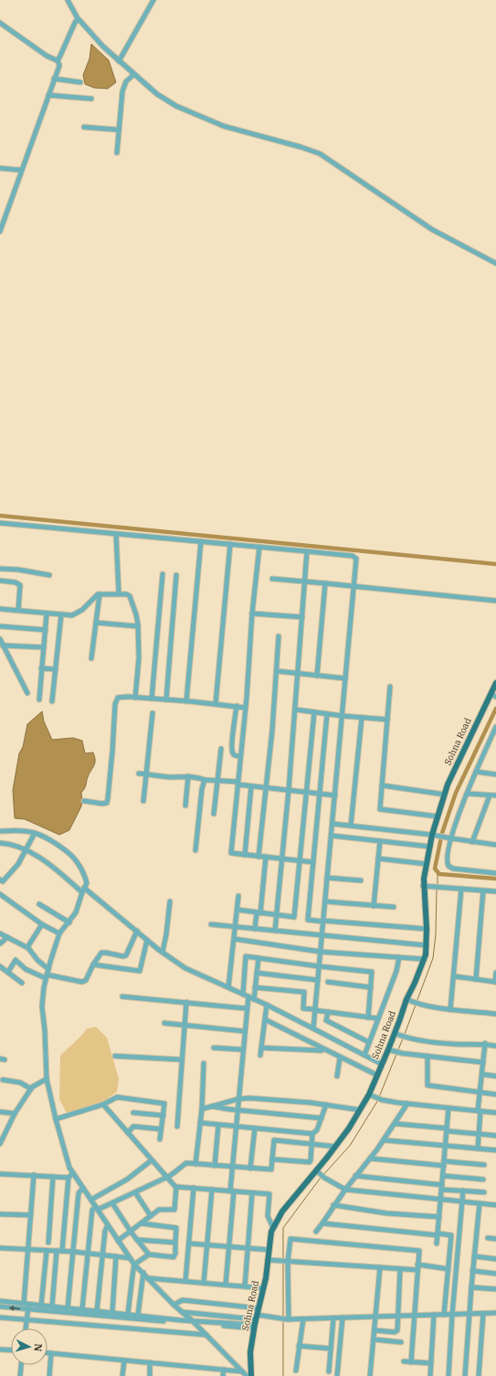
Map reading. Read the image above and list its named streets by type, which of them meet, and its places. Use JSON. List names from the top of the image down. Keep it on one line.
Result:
{"streets":{"main road":["Sohna Road"]},"north":"right"}
